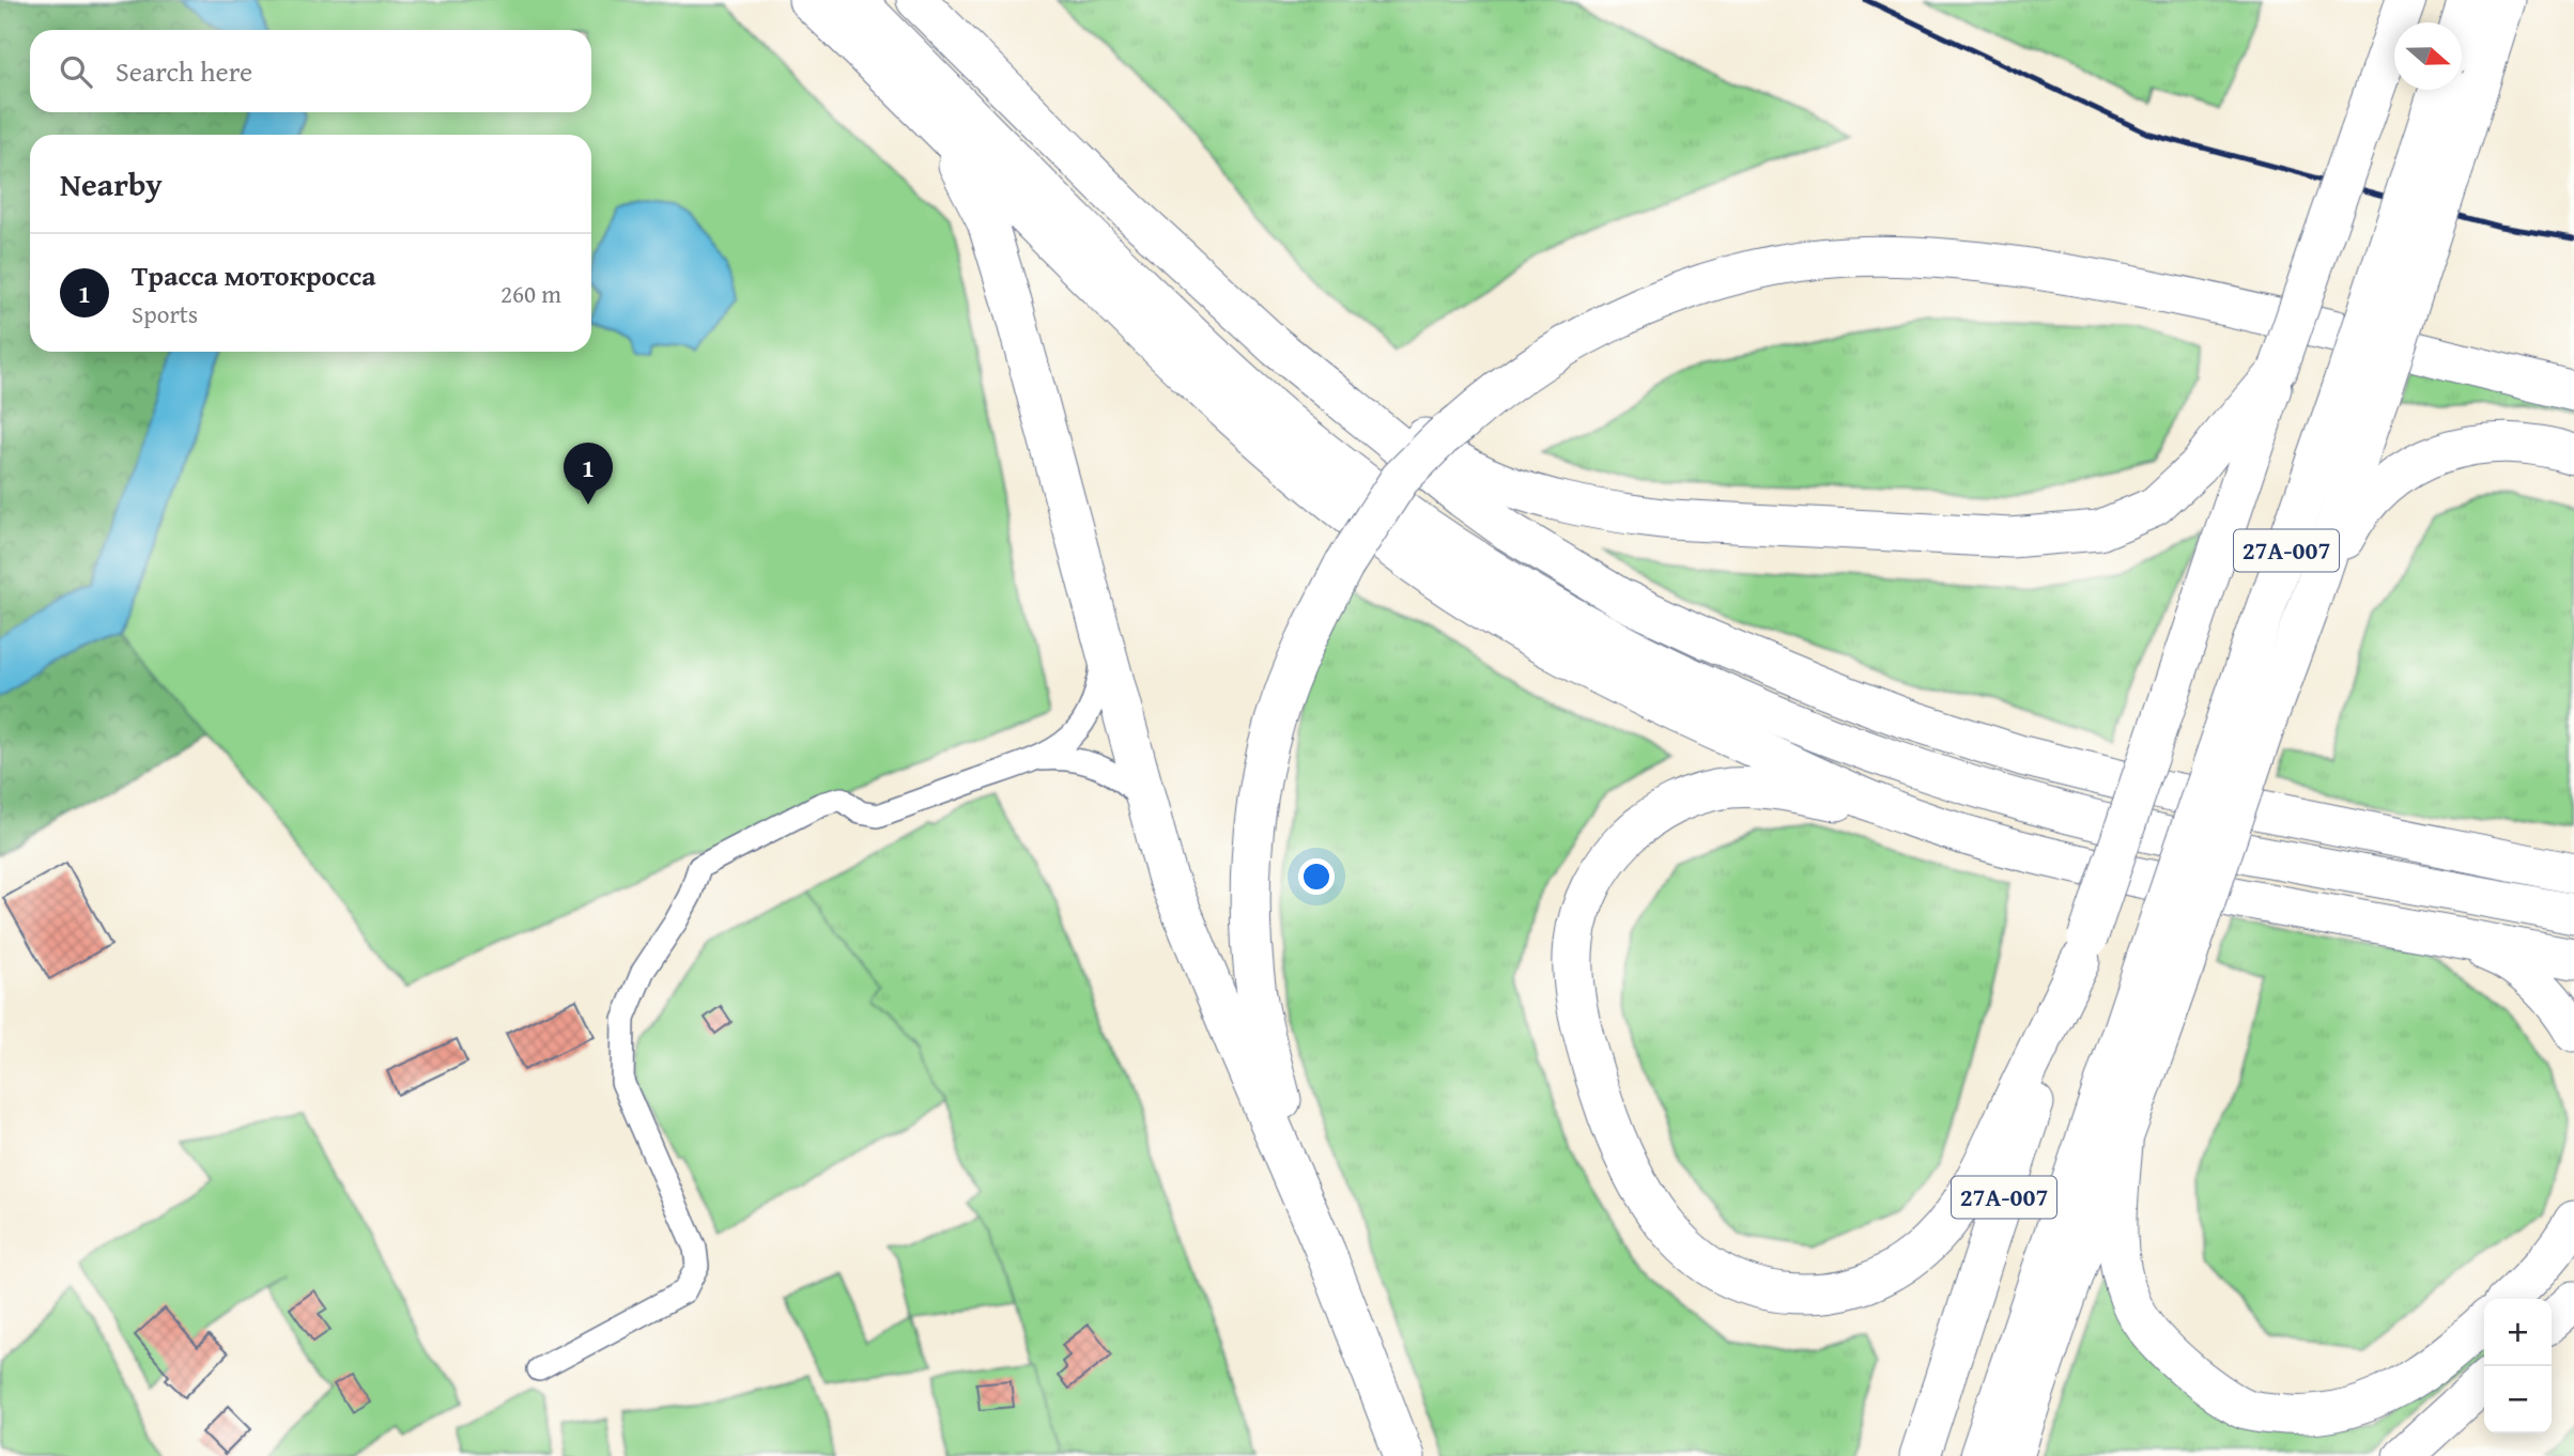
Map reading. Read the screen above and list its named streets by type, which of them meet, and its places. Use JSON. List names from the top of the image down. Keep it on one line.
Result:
{"streets":{"highway":["27А-007"]},"north":"right","page":{"search":"Search here","heading":"Nearby","list":[{"mark":"1","name":"Трасса мотокросса","note":"Sports","value":"260 m"}],"pins":"1","map_buttons":["+","−"]}}
